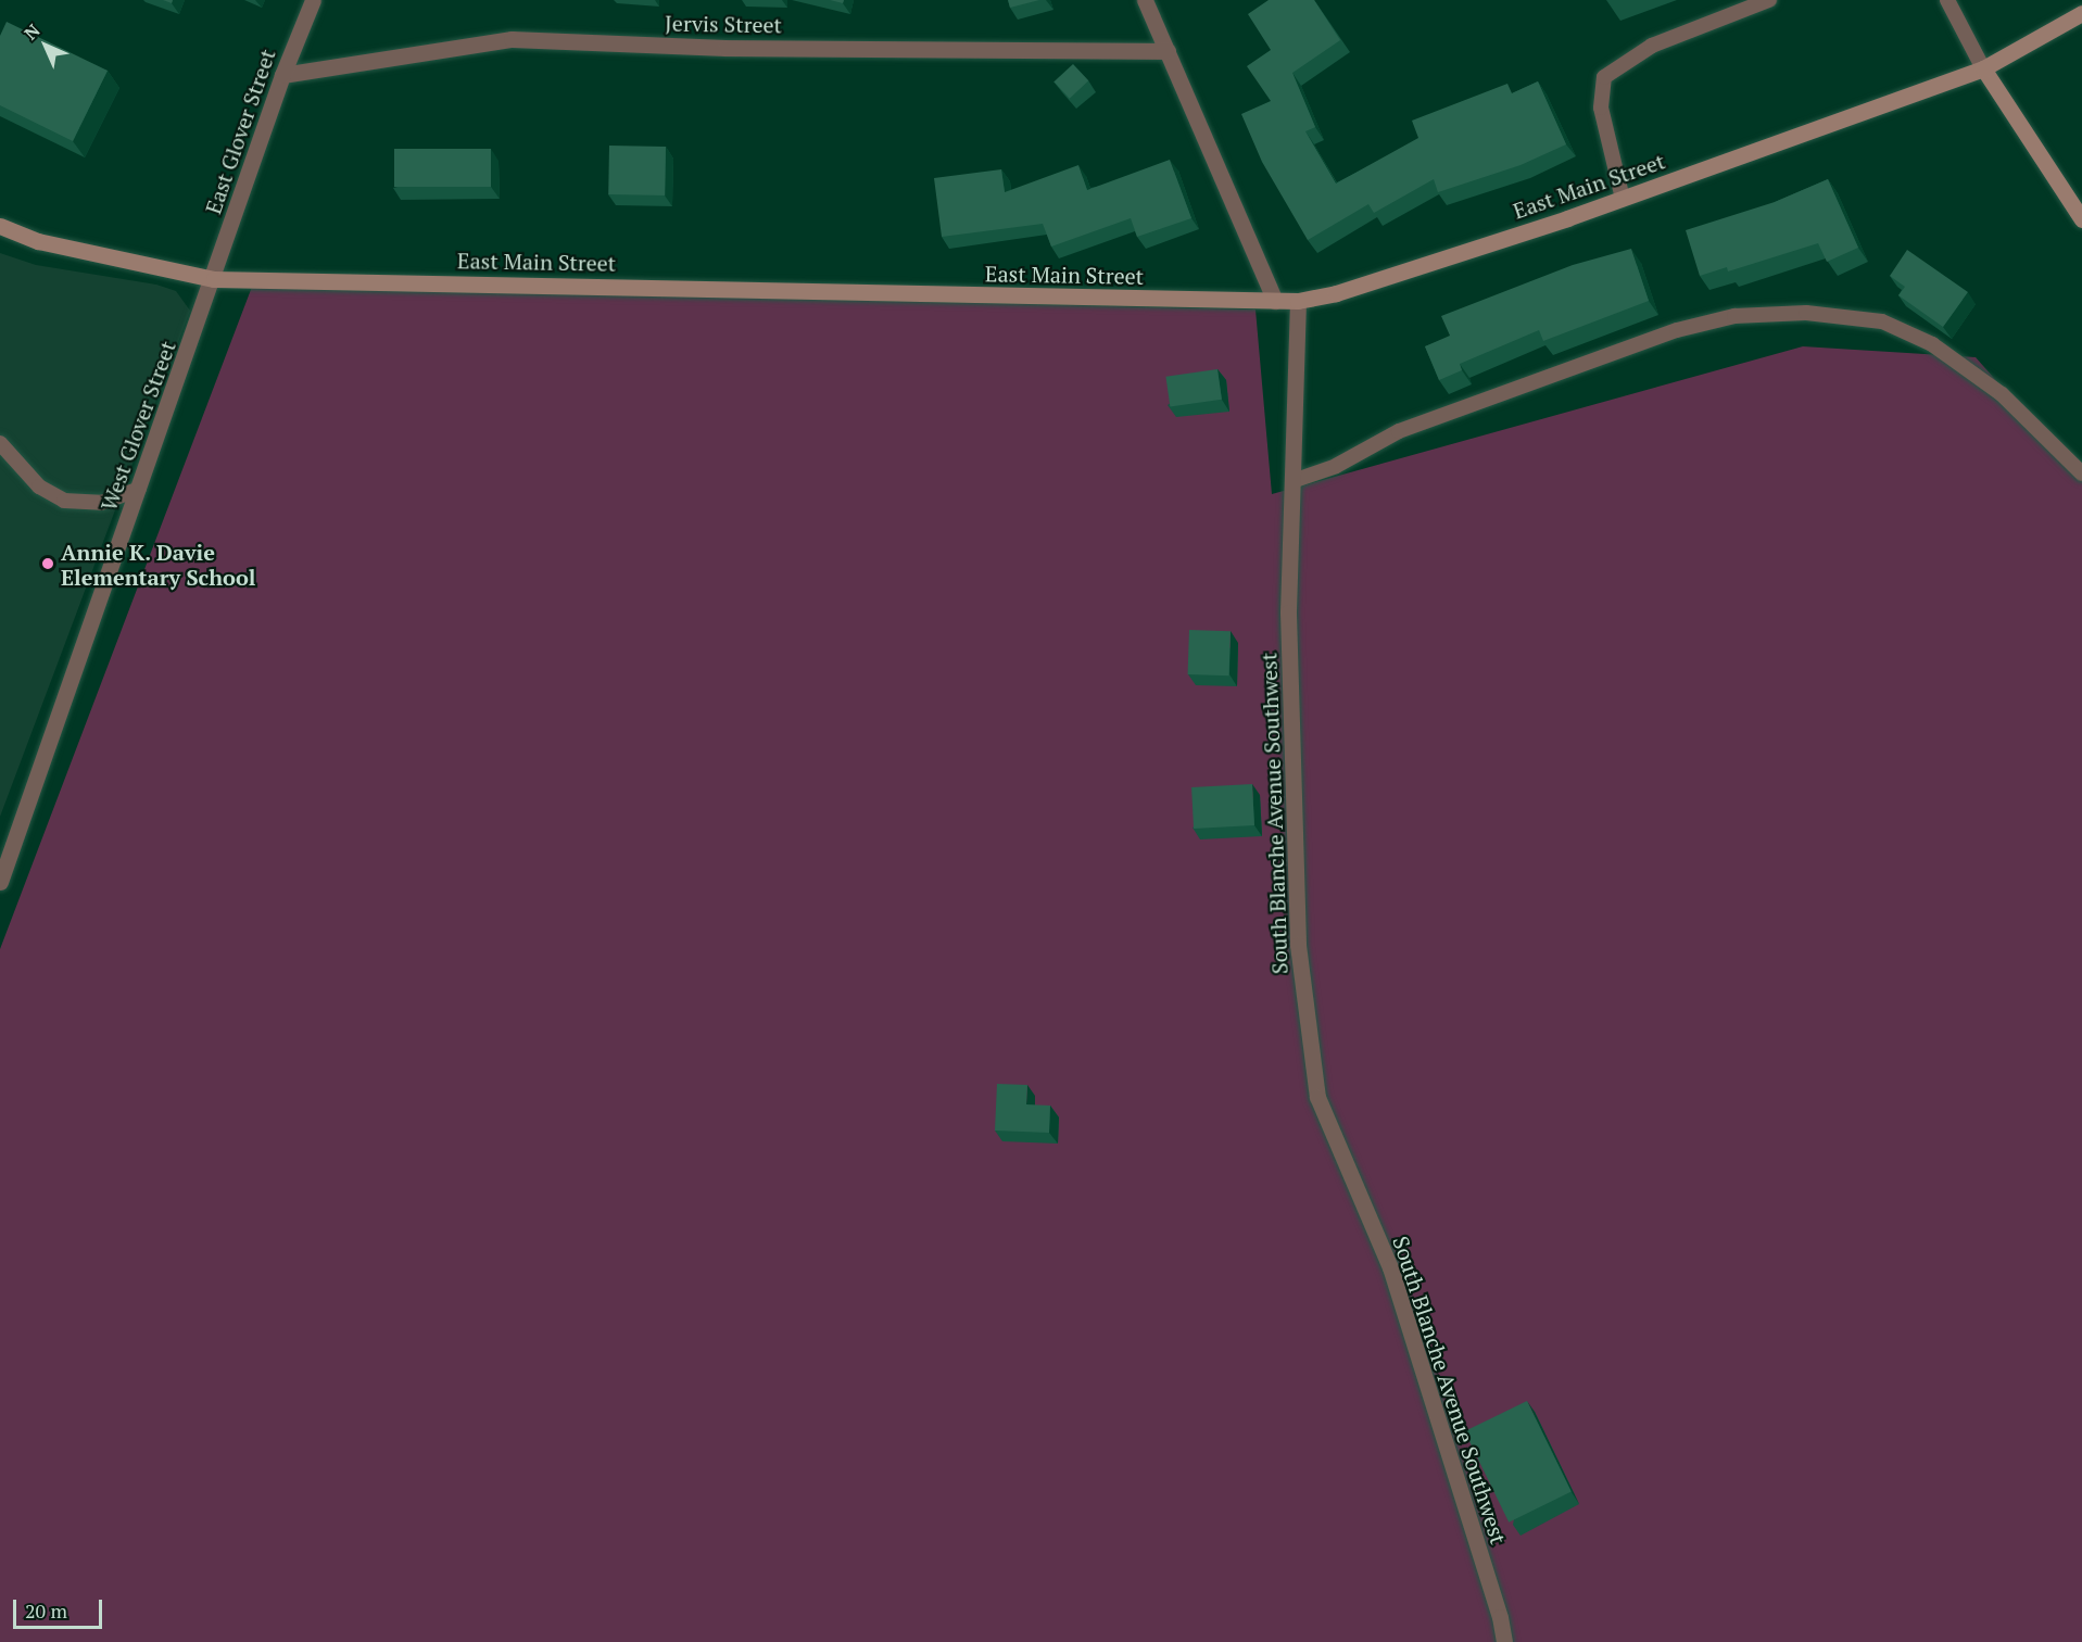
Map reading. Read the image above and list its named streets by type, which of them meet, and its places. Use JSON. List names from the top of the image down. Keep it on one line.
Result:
{"streets":{"main road":["East Main Street"],"street":["Jervis Street","East Glover Street","West Glover Street","South Blanche Avenue Southwest"]},"crossings":[["Jervis Street","East Glover Street"],["East Glover Street","East Main Street"],["East Glover Street","West Glover Street"],["East Main Street","West Glover Street"],["East Main Street","South Blanche Avenue Southwest"]],"places":["Annie K. Davie Elementary School"],"scale_bar":"20 m","north":"top left"}
